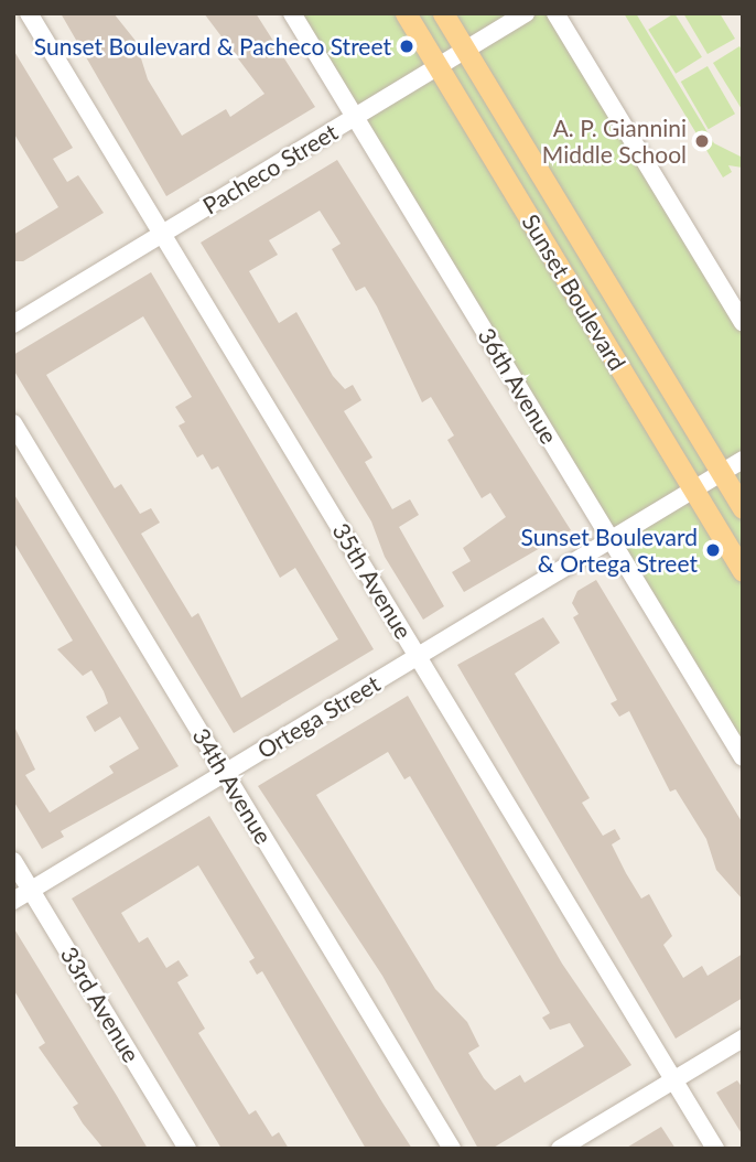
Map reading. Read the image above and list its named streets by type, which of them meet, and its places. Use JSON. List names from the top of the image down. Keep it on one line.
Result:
{"streets":{"main road":["Sunset Boulevard"],"street":["Pacheco Street","36th Avenue","35th Avenue","Ortega Street","34th Avenue","33rd Avenue"]},"crossings":[["Pacheco Street","Sunset Boulevard"],["Pacheco Street","36th Avenue"],["Pacheco Street","35th Avenue"],["Sunset Boulevard","Ortega Street"],["36th Avenue","Ortega Street"],["35th Avenue","Ortega Street"],["Ortega Street","34th Avenue"],["Ortega Street","33rd Avenue"]],"places":["Sunset Boulevard & Pacheco Street","A. P. Giannini Middle School","Sunset Boulevard & Ortega Street"]}
